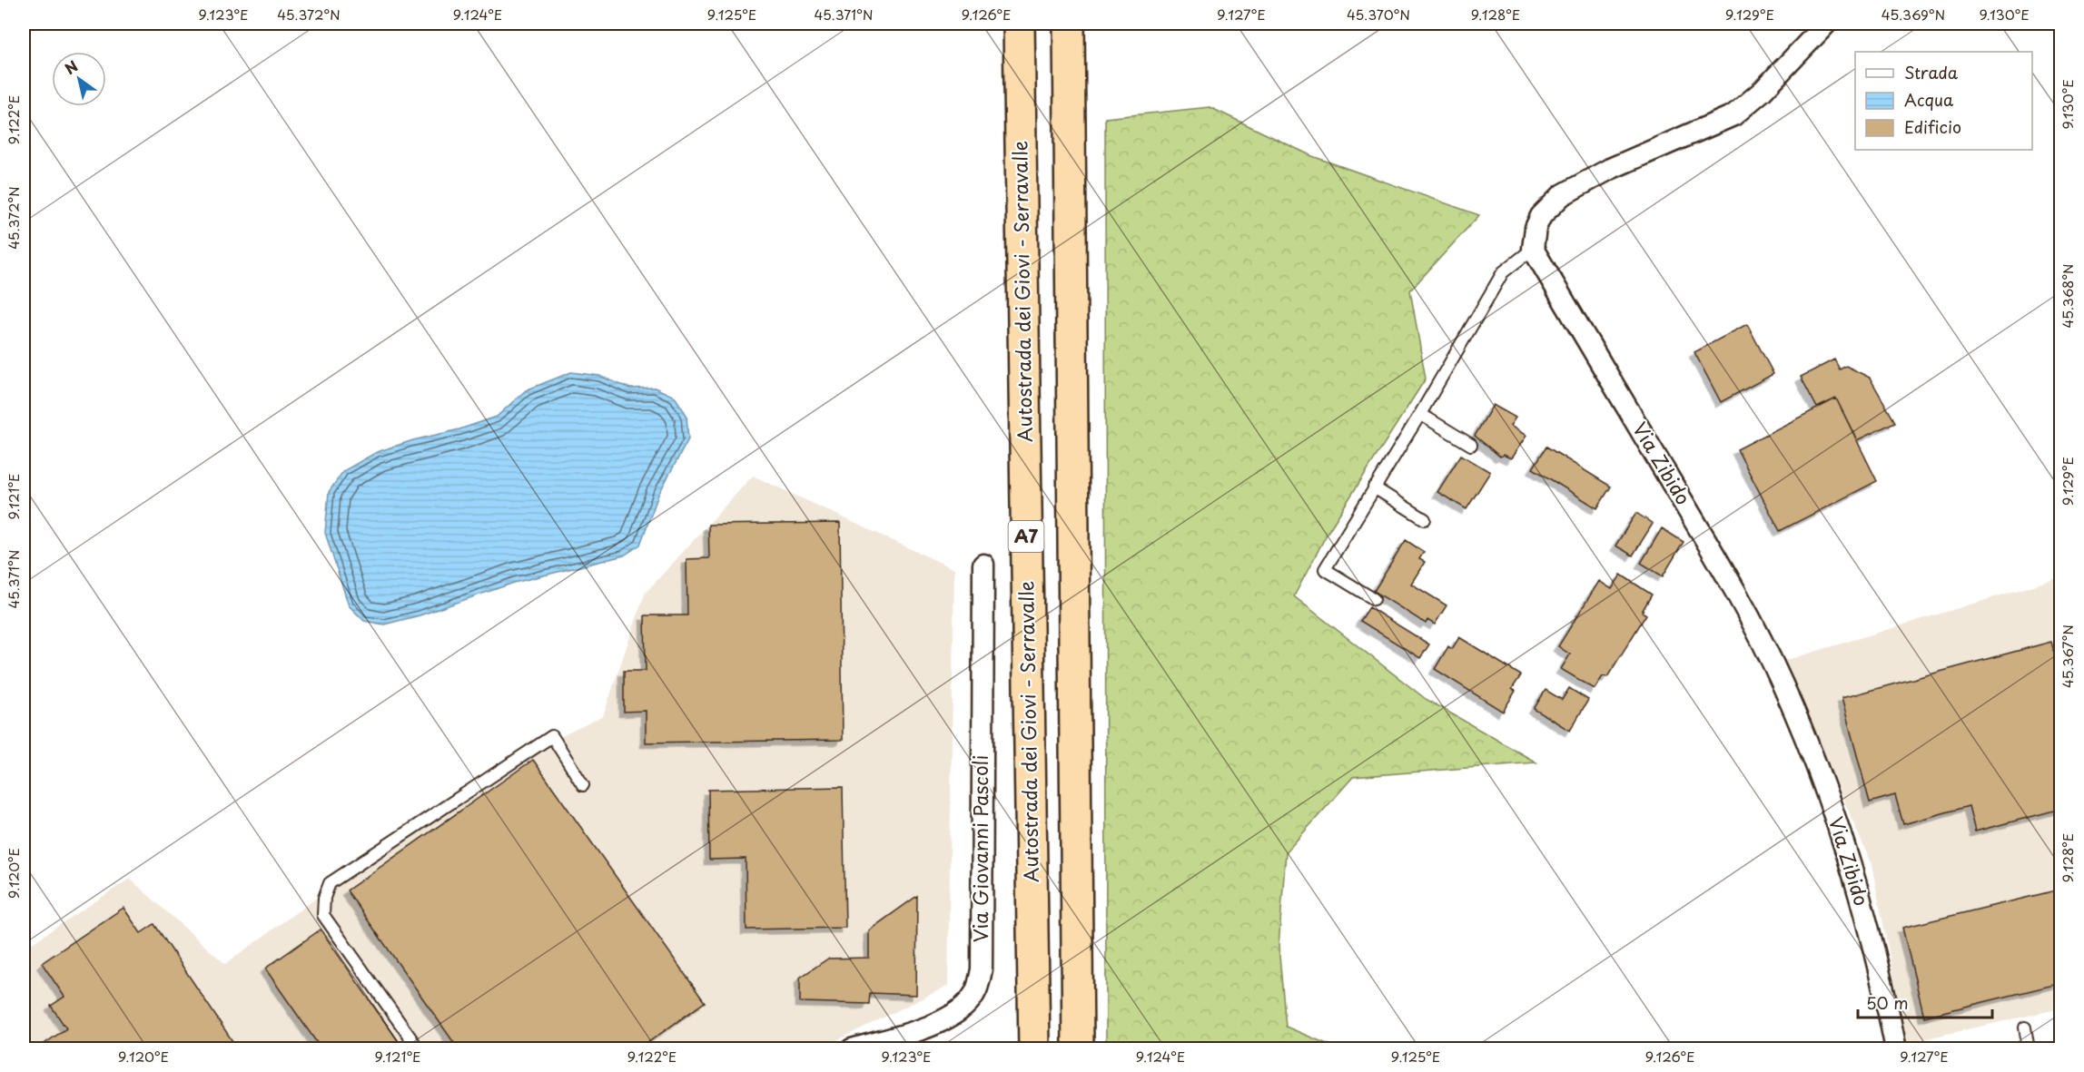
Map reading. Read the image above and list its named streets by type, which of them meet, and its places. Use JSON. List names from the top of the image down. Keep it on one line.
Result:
{"streets":{"highway":["Autostrada dei Giovi - Serravalle","A7"],"street":["Via Zibido","Via Giovanni Pascoli"]},"legend":["Strada","Acqua","Edificio"],"scale_bar":"50 m","north":"top left","coordinates":["9.123°E","45.372°N","9.124°E","9.125°E","45.371°N","9.126°E","9.127°E","45.370°N","9.128°E","9.129°E","45.369°N","9.130°E","9.122°E","45.368°N","9.121°E","45.367°N","9.120°E"]}
